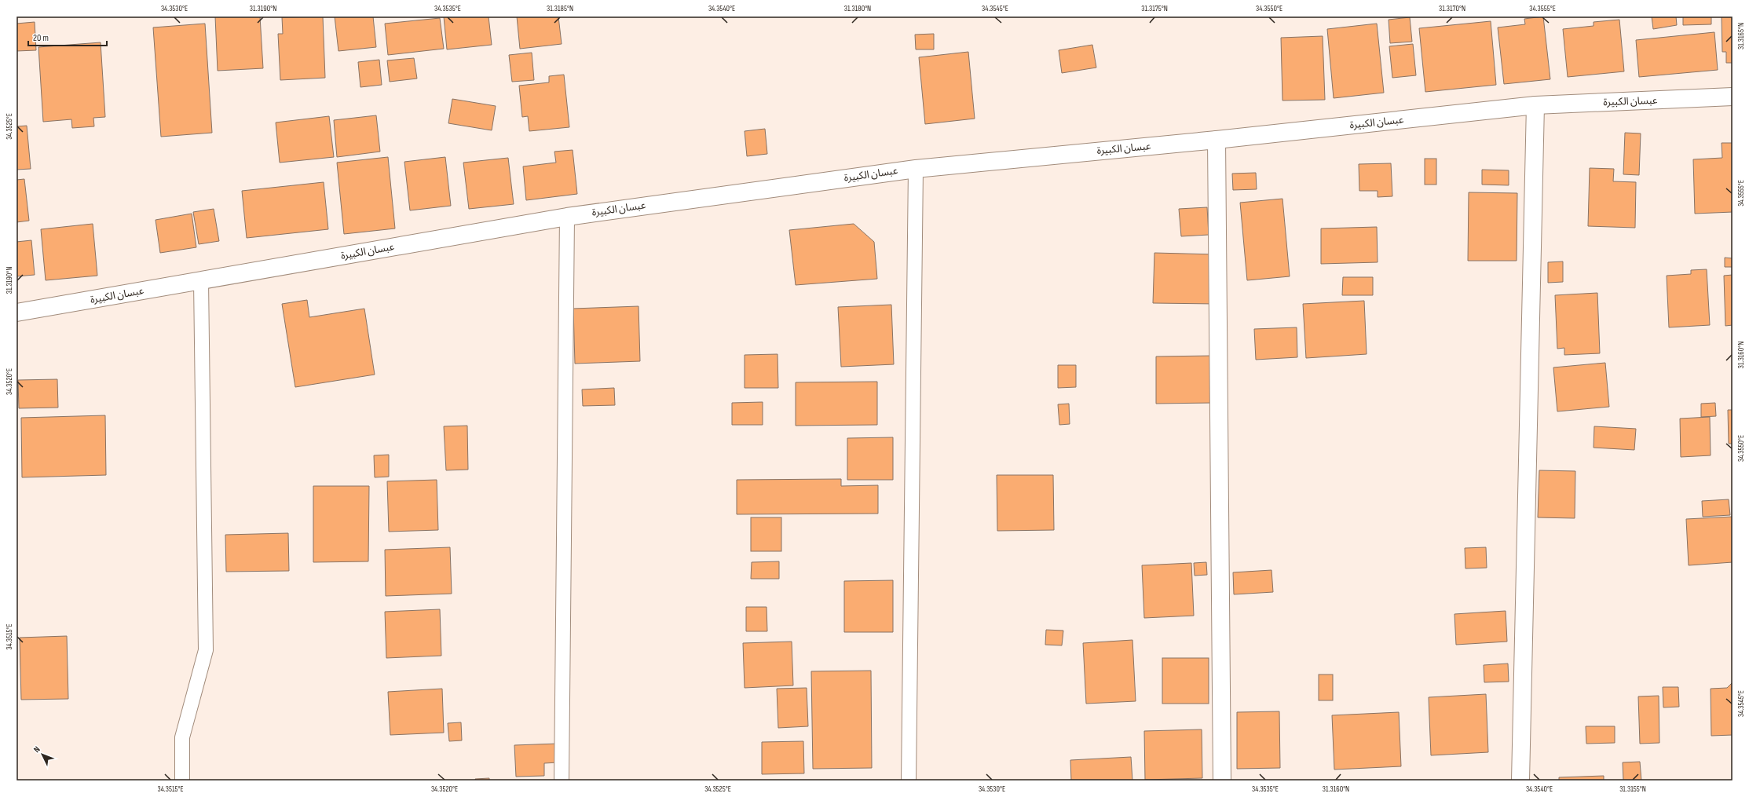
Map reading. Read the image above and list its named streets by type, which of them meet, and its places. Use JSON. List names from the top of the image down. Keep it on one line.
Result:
{"streets":{"main road":["عبسان الكبيرة"]},"scale_bar":"20 m","north":"top left","coordinates":["34.3530°E","31.3190°N","34.3535°E","31.3185°N","34.3540°E","31.3180°N","34.3545°E","31.3175°N","34.3550°E","31.3170°N","34.3555°E","31.3165°N","34.3525°E","31.3160°N","34.3520°E","34.3515°E","31.3155°N"]}
